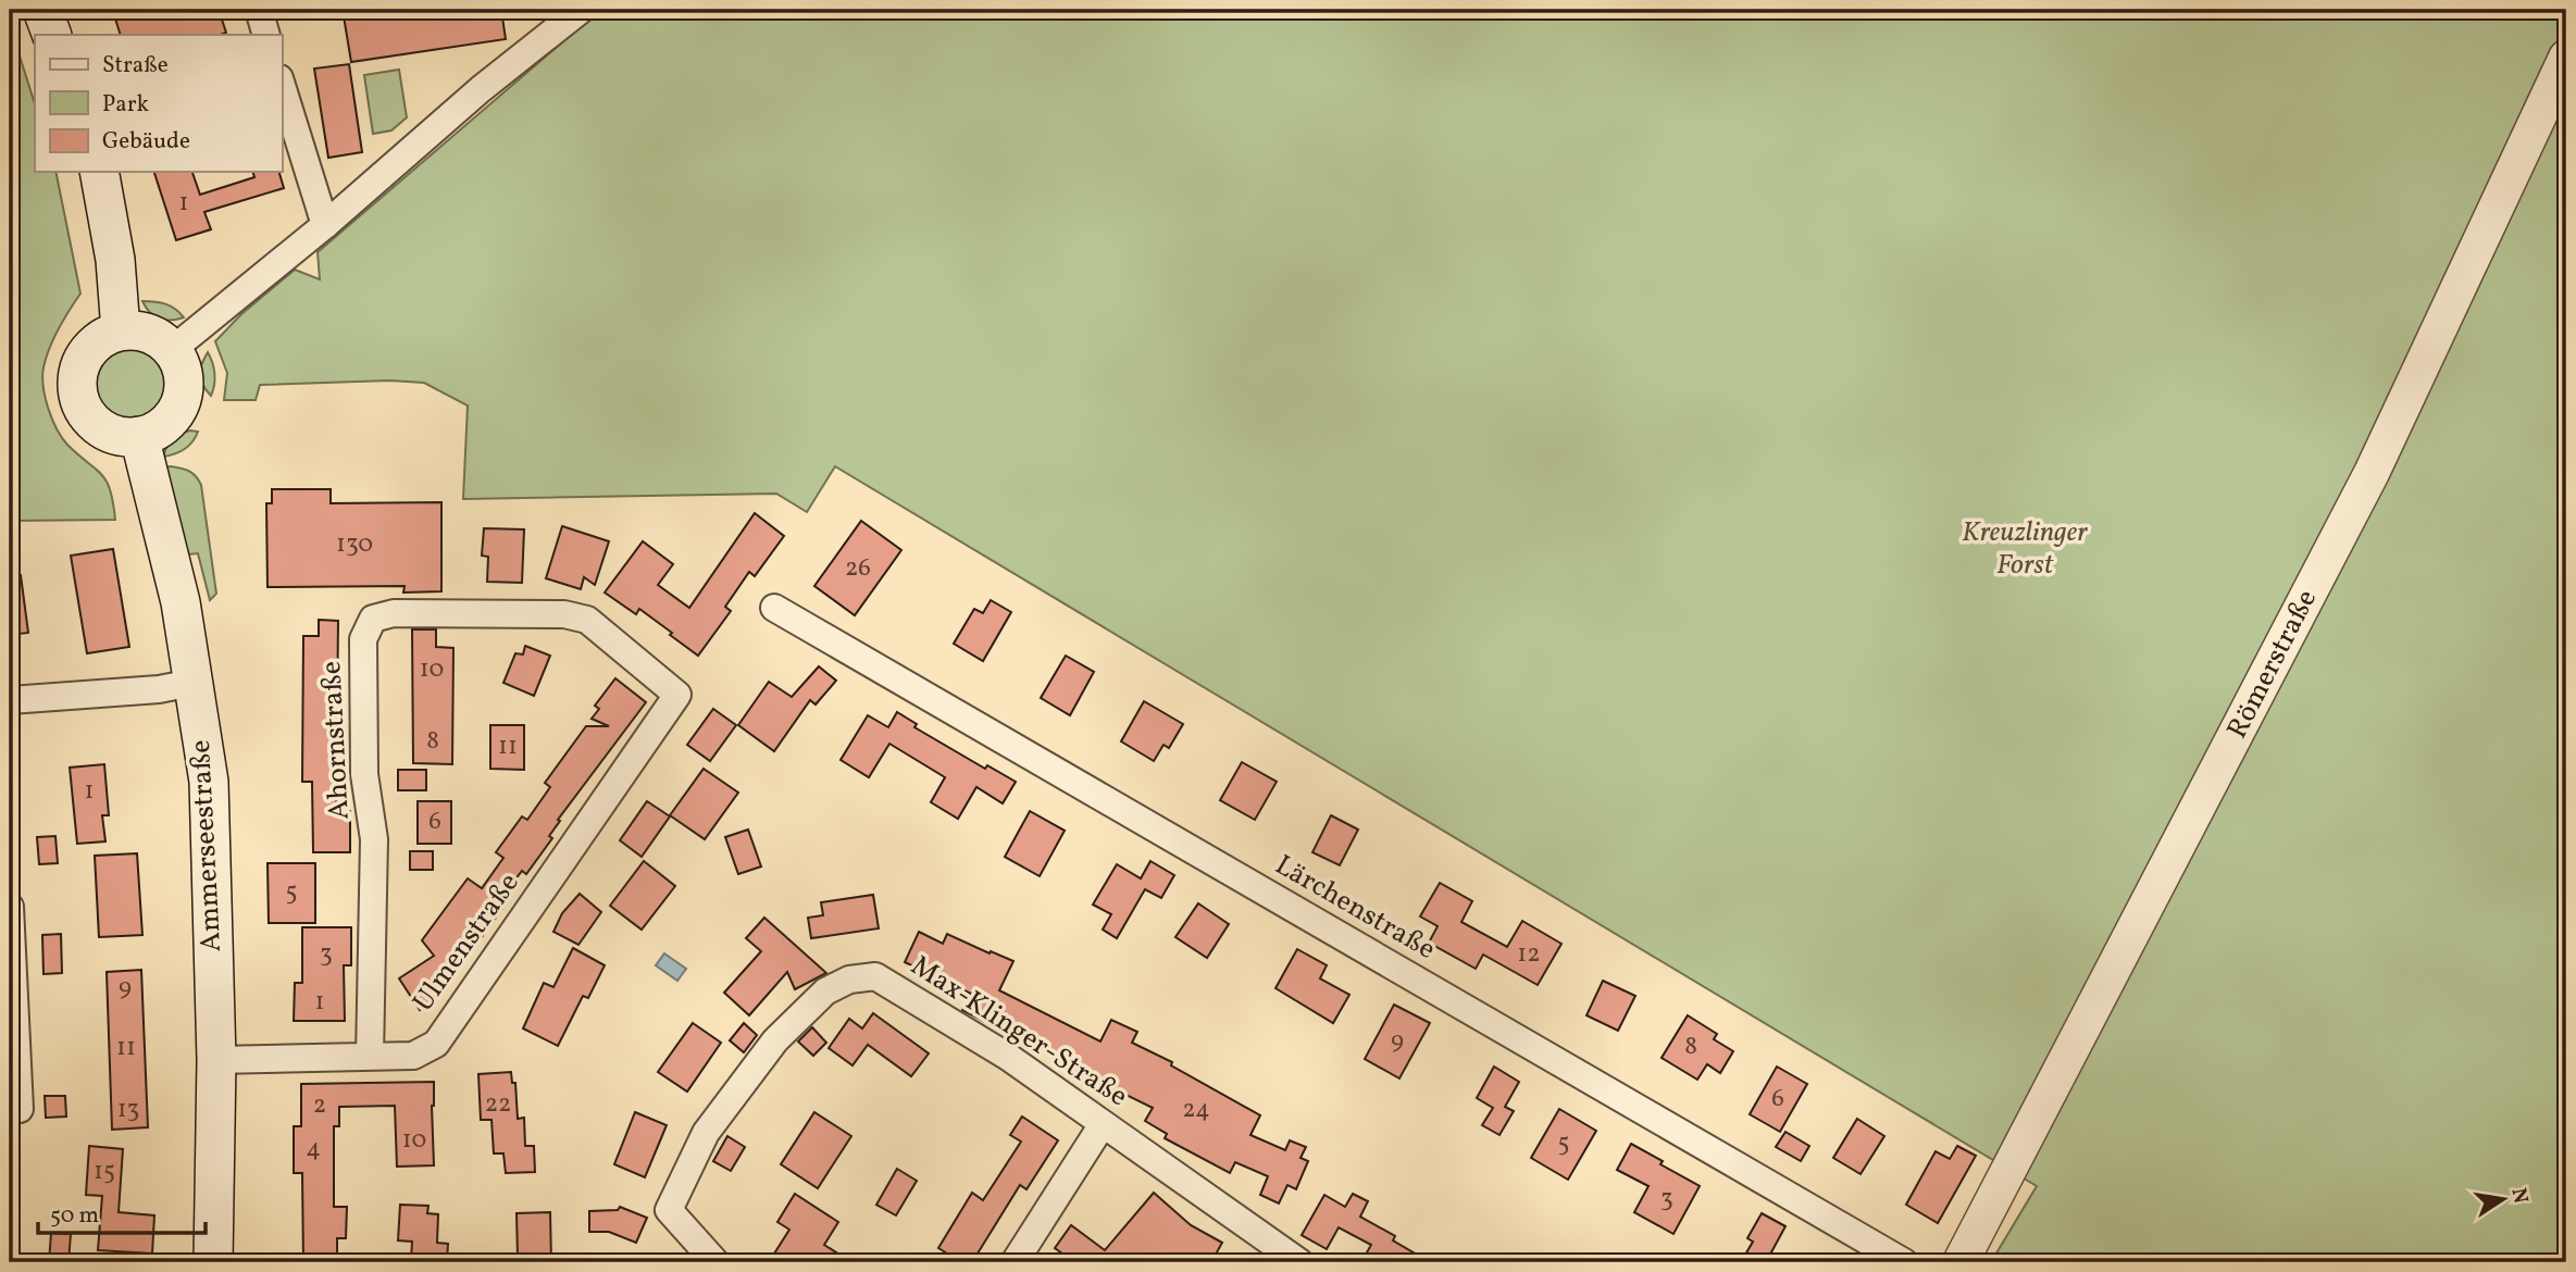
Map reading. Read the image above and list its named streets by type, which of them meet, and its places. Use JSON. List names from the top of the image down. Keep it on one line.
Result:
{"streets":{"main road":["Ammerseestraße"],"street":["Römerstraße","Ahornstraße","Lärchenstraße","Ulmenstraße","Max-Klinger-Straße"]},"crossings":[["Ahornstraße","Ulmenstraße"],["Ammerseestraße","Ulmenstraße"]],"parks":["Kreuzlinger Forst"],"house_numbers":["1","130","26","10","8","11","1","6","5","3","12","9","1","9","8","11","6","22","2","13","24","10","5","4","15","3"],"legend":["Straße","Park","Gebäude"],"scale_bar":"50 m","north":"right"}
